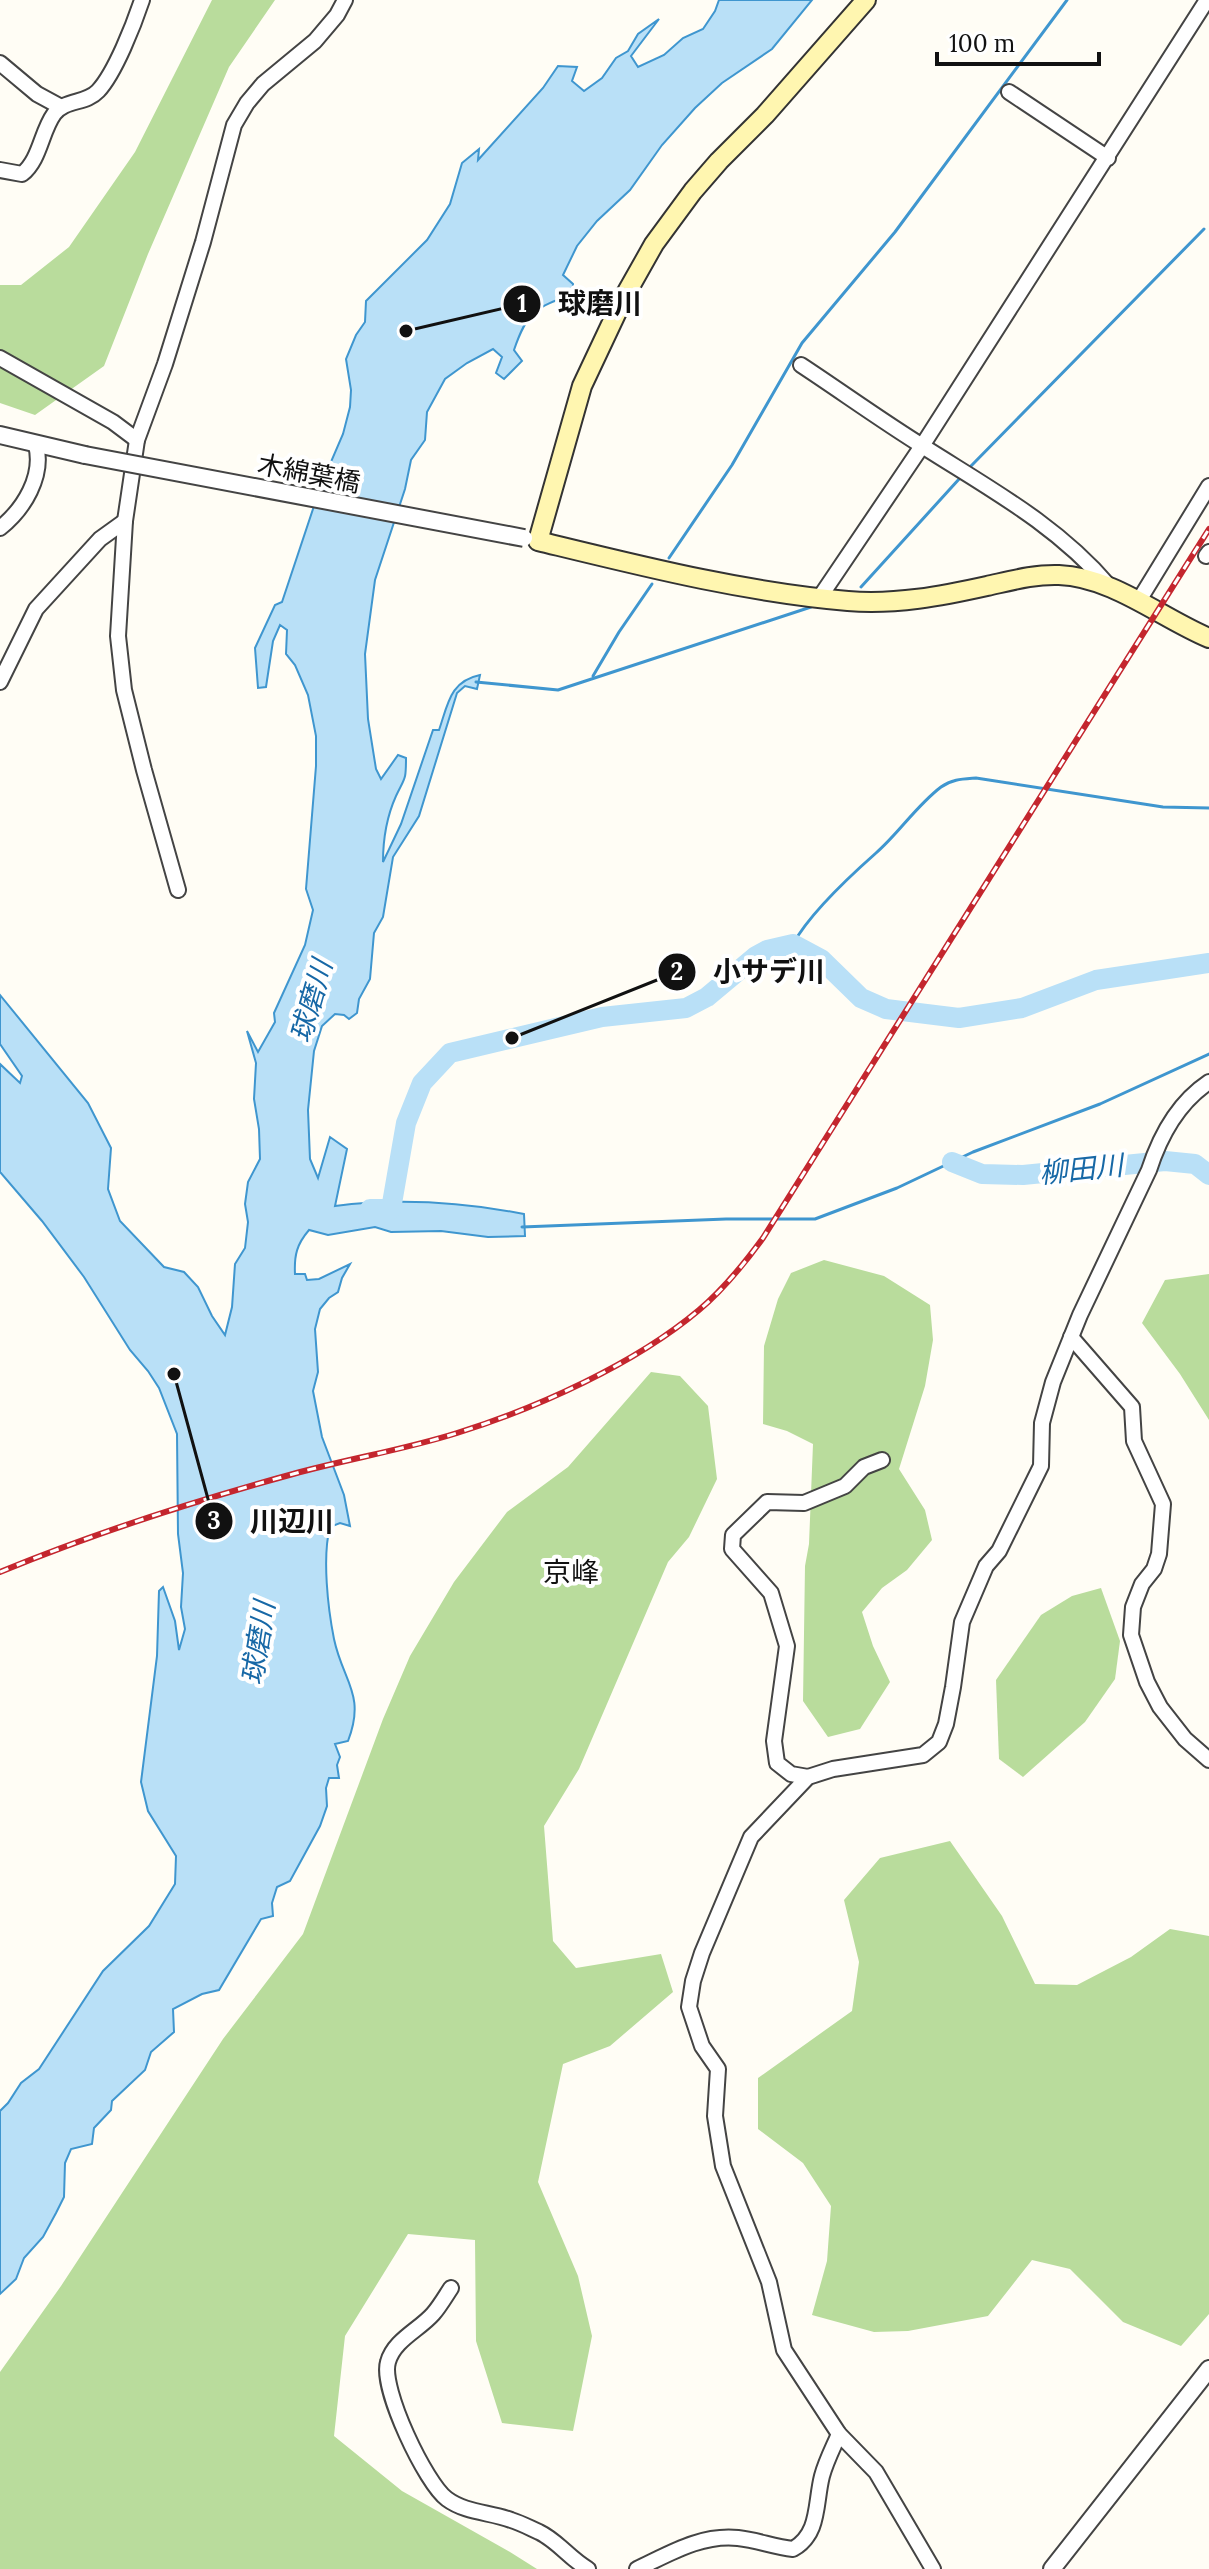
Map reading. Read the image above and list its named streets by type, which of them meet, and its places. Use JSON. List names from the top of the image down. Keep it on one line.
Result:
{"streets":{"street":["木綿葉橋"]},"districts":["京峰"],"water":["球磨川","柳田川"],"places":["球磨川","小サデ川","川辺川"],"scale_bar":"100 m"}
